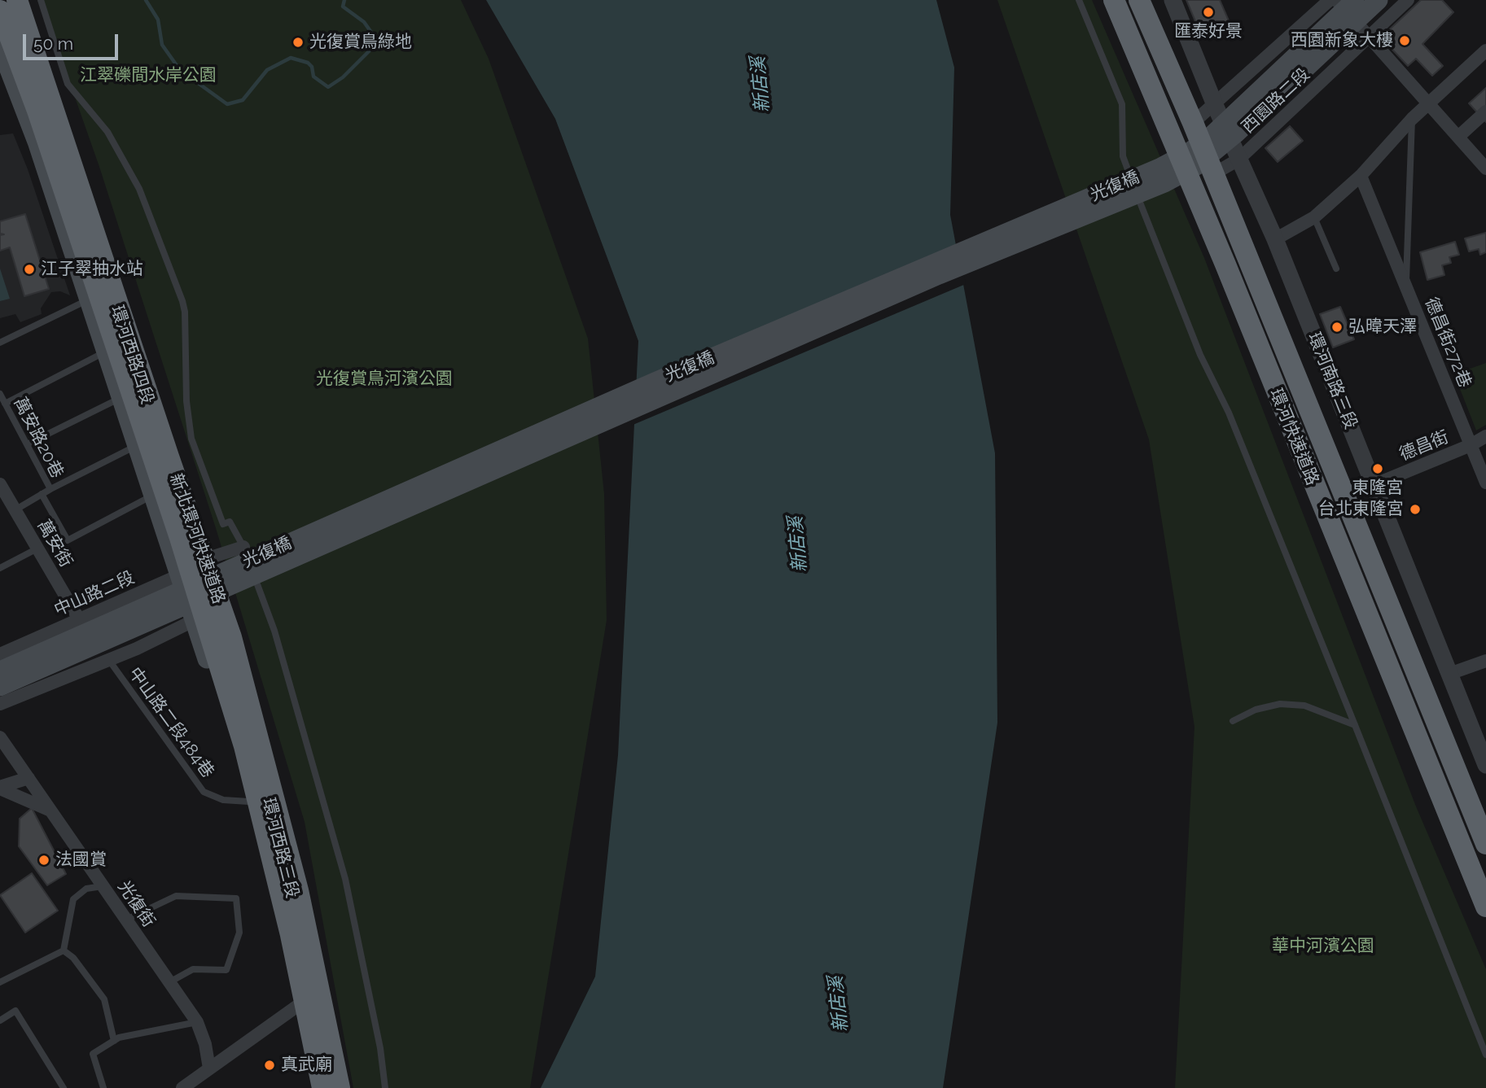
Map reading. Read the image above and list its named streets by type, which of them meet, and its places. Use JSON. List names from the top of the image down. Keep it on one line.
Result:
{"streets":{"highway":["環河快速道路","新北環河快速道路"],"main road":["光復橋","環河西路四段","環河西路三段"],"street":["西園路二段","德昌街272巷","環河南路三段","德昌街","萬安街","中山路二段","光復街"],"lane":["萬安路20巷","中山路二段484巷"]},"crossings":[["西園路二段","光復橋"],["西園路二段","環河南路三段"],["西園路二段","環河快速道路"],["光復橋","環河快速道路"],["德昌街272巷","德昌街"],["環河西路四段","新北環河快速道路"],["環河西路四段","中山路二段"],["環河西路四段","環河西路三段"],["環河南路三段","德昌街"],["萬安路20巷","萬安街"],["萬安街","中山路二段"],["中山路二段484巷","環河西路三段"]],"water":["新店溪"],"parks":["江翠礫間水岸公園","光復賞鳥河濱公園","華中河濱公園"],"places":["匯泰好景","西園新象大樓","光復賞鳥綠地","江子翠抽水站","弘暐天澤","東隆宮","台北東隆宮","法國賞","真武廟"],"scale_bar":"50 m"}
